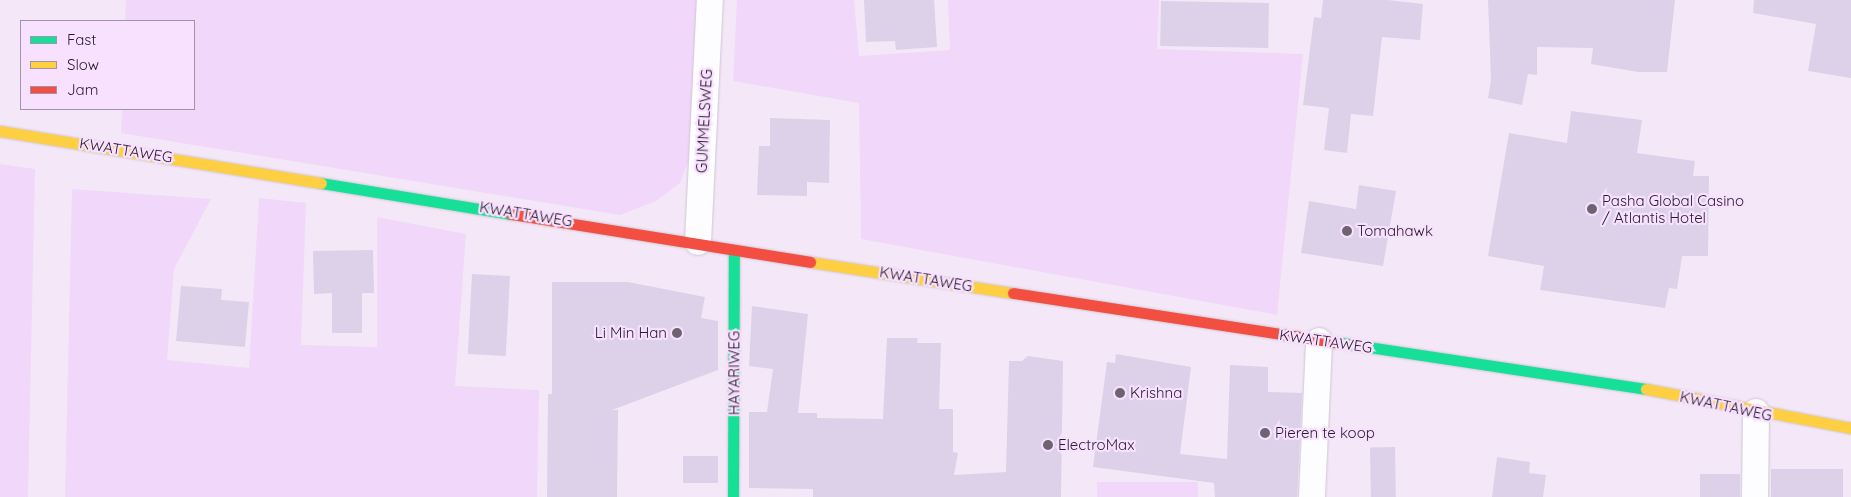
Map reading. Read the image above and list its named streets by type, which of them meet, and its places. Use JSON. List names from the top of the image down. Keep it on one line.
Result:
{"streets":{"main road":["KWATTAWEG","HAYARIWEG"],"street":["GUMMELSWEG"]},"crossings":[["GUMMELSWEG","KWATTAWEG"],["KWATTAWEG","HAYARIWEG"]],"places":["Pasha Global Casino / Atlantis Hotel","Tomahawk","Li Min Han","Krishna","Pieren te koop","ElectroMax"],"legend":["Fast","Slow","Jam"]}
